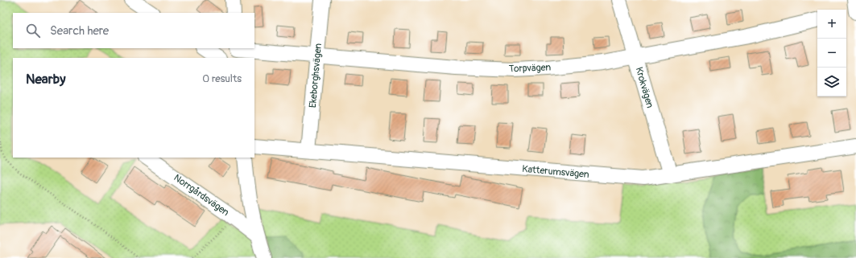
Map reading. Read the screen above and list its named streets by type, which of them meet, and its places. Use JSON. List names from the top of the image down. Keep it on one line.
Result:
{"streets":{"street":["Torpvägen","Ekeborghsvägen","Krokvägen","Katterumsvägen","Norrgårdsvägen"]},"crossings":[["Torpvägen","Ekeborghsvägen"],["Torpvägen","Krokvägen"],["Ekeborghsvägen","Katterumsvägen"],["Krokvägen","Katterumsvägen"]],"page":{"map_buttons":["+","−"],"search":"Search here","heading":["Nearby","0 results"]}}
